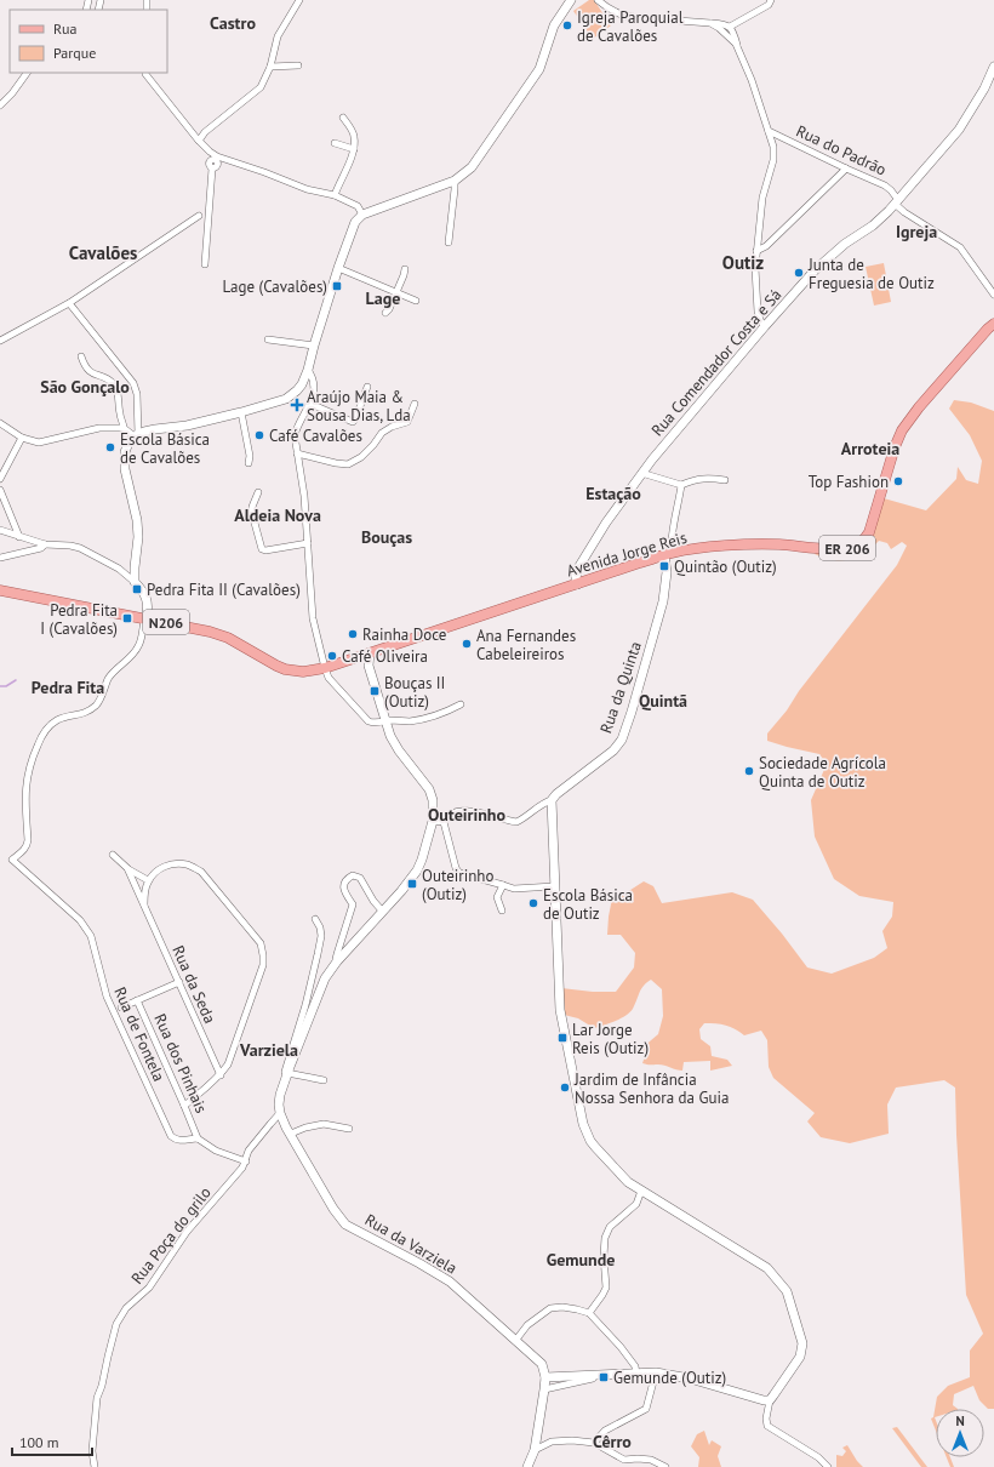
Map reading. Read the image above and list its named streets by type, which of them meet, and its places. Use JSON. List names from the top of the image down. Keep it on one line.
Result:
{"streets":{"main road":["ER 206","Avenida Jorge Reis","N206"],"street":["Rua do Padrão","Rua Comendador Costa e Sá","Rua da Quinta","Rua da Seda","Rua de Fontela","Rua dos Pinhais","Rua Poça do grilo","Rua da Varziela"]},"crossings":[["Rua do Padrão","Rua Comendador Costa e Sá"],["Rua Comendador Costa e Sá","Avenida Jorge Reis"],["Avenida Jorge Reis","N206"],["Avenida Jorge Reis","Rua da Quinta"],["N206","Rua de Fontela"],["Rua de Fontela","Rua dos Pinhais"]],"districts":["Castro","Igreja","Cavalões","Outiz","Lage","São Gonçalo","Arroteia","Estação","Aldeia Nova","Bouças","Pedra Fita","Quintã","Outeirinho","Varziela","Gemunde","Cêrro"],"places":{"other":["Igreja Paroquial de Cavalões","Junta de Freguesia de Outiz","Café Cavalões","Escola Básica de Cavalões","Top Fashion","Rainha Doce","Ana Fernandes Cabeleireiros","Café Oliveira","Sociedade Agrícola Quinta de Outiz","Escola Básica de Outiz","Jardim de Infância Nossa Senhora da Guia"],"transit":["Lage (Cavalões)","Quintão (Outiz)","Pedra Fita II (Cavalões)","Pedra Fita I (Cavalões)","Bouças II (Outiz)","Outeirinho (Outiz)","Lar Jorge Reis (Outiz)","Gemunde (Outiz)"],"health":["Araújo Maia & Sousa Dias, Lda"]},"legend":["Rua","Parque"],"scale_bar":"100 m","north":"top"}
